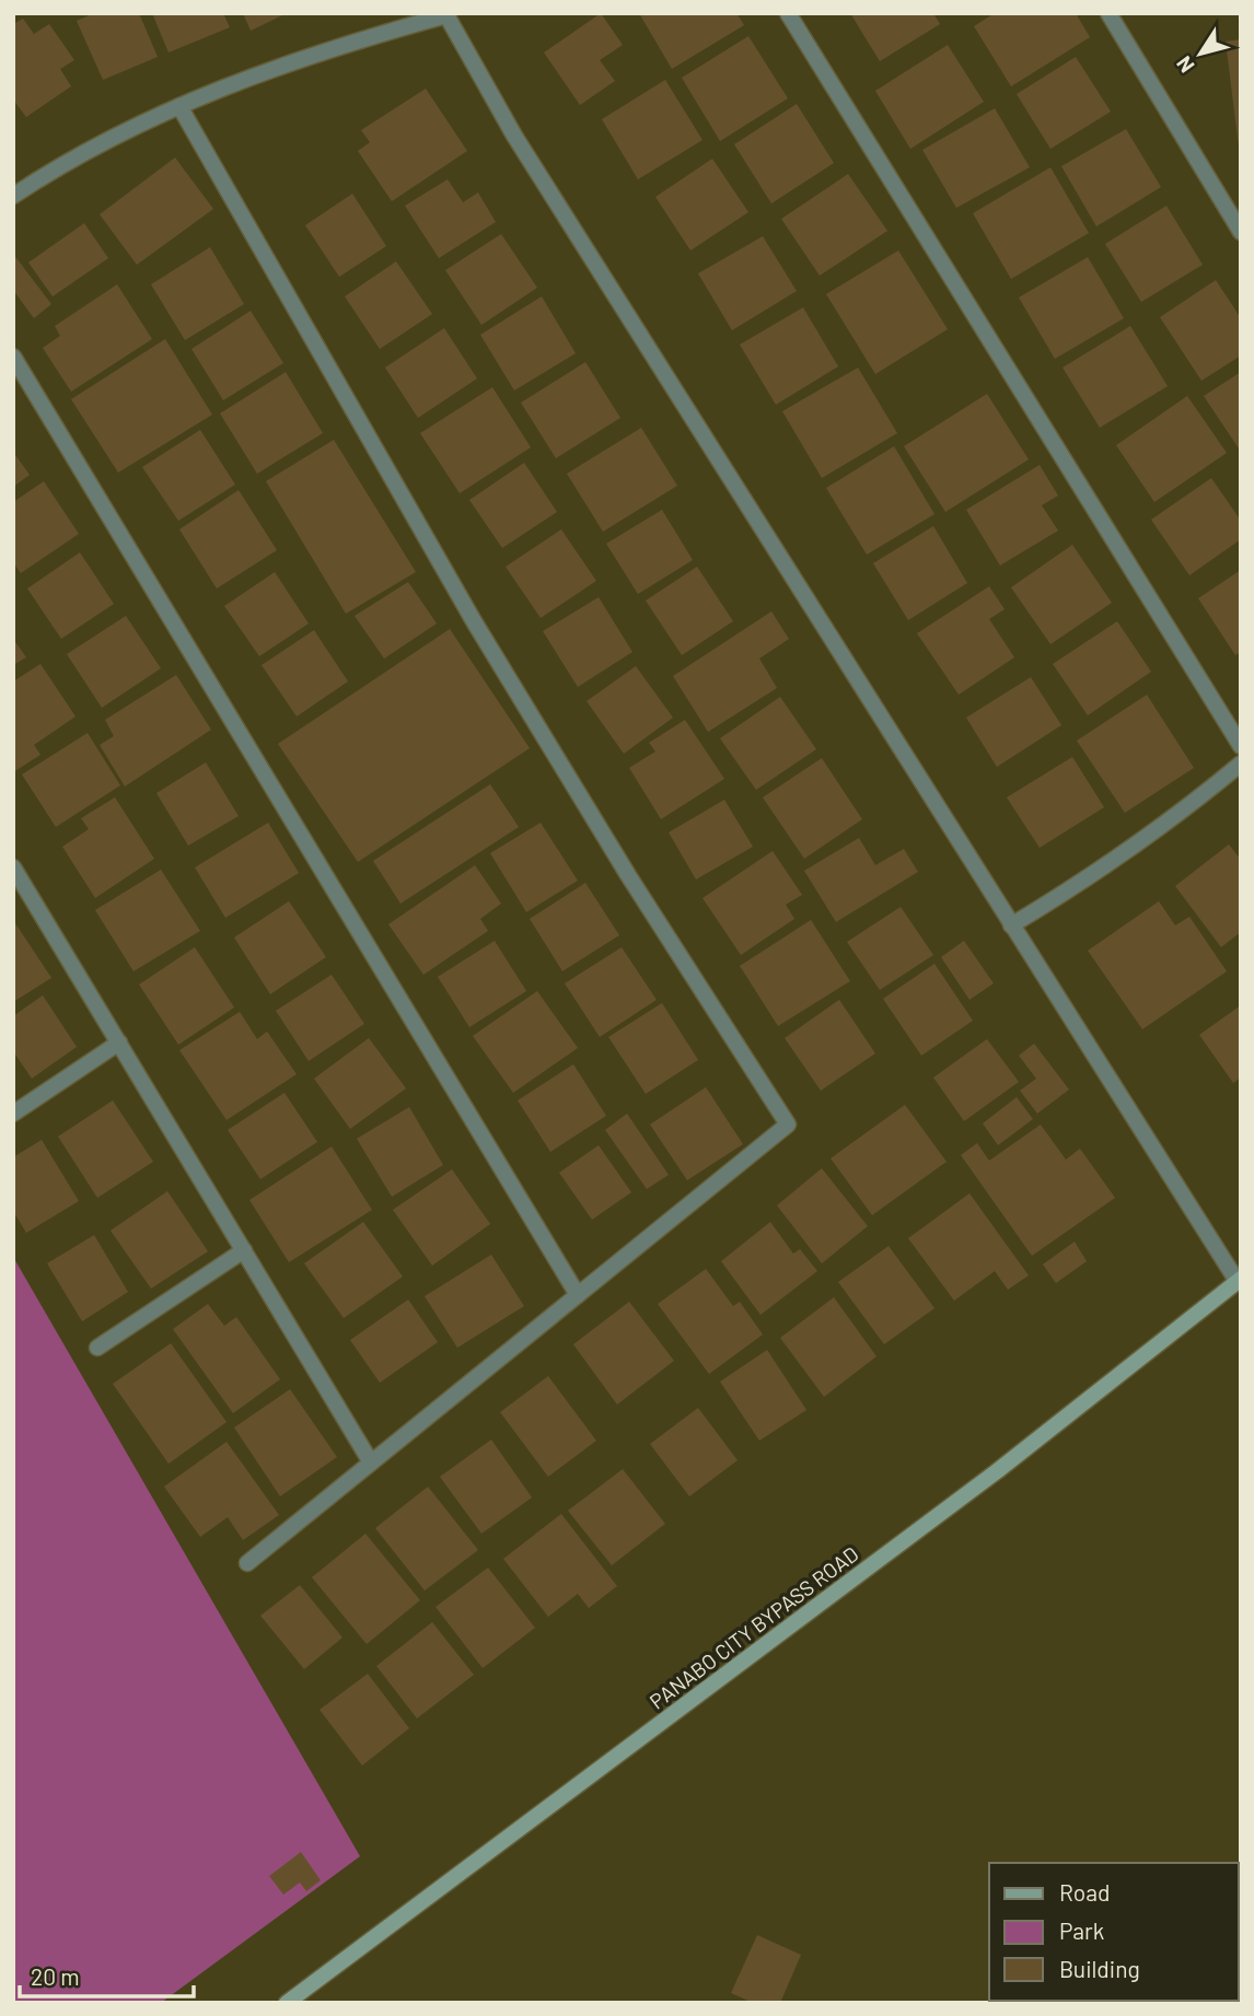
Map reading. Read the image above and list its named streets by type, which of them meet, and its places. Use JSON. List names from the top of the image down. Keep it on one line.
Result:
{"streets":{"main road":["PANABO CITY BYPASS ROAD"]},"legend":["Road","Park","Building"],"scale_bar":"20 m","north":"bottom left"}
